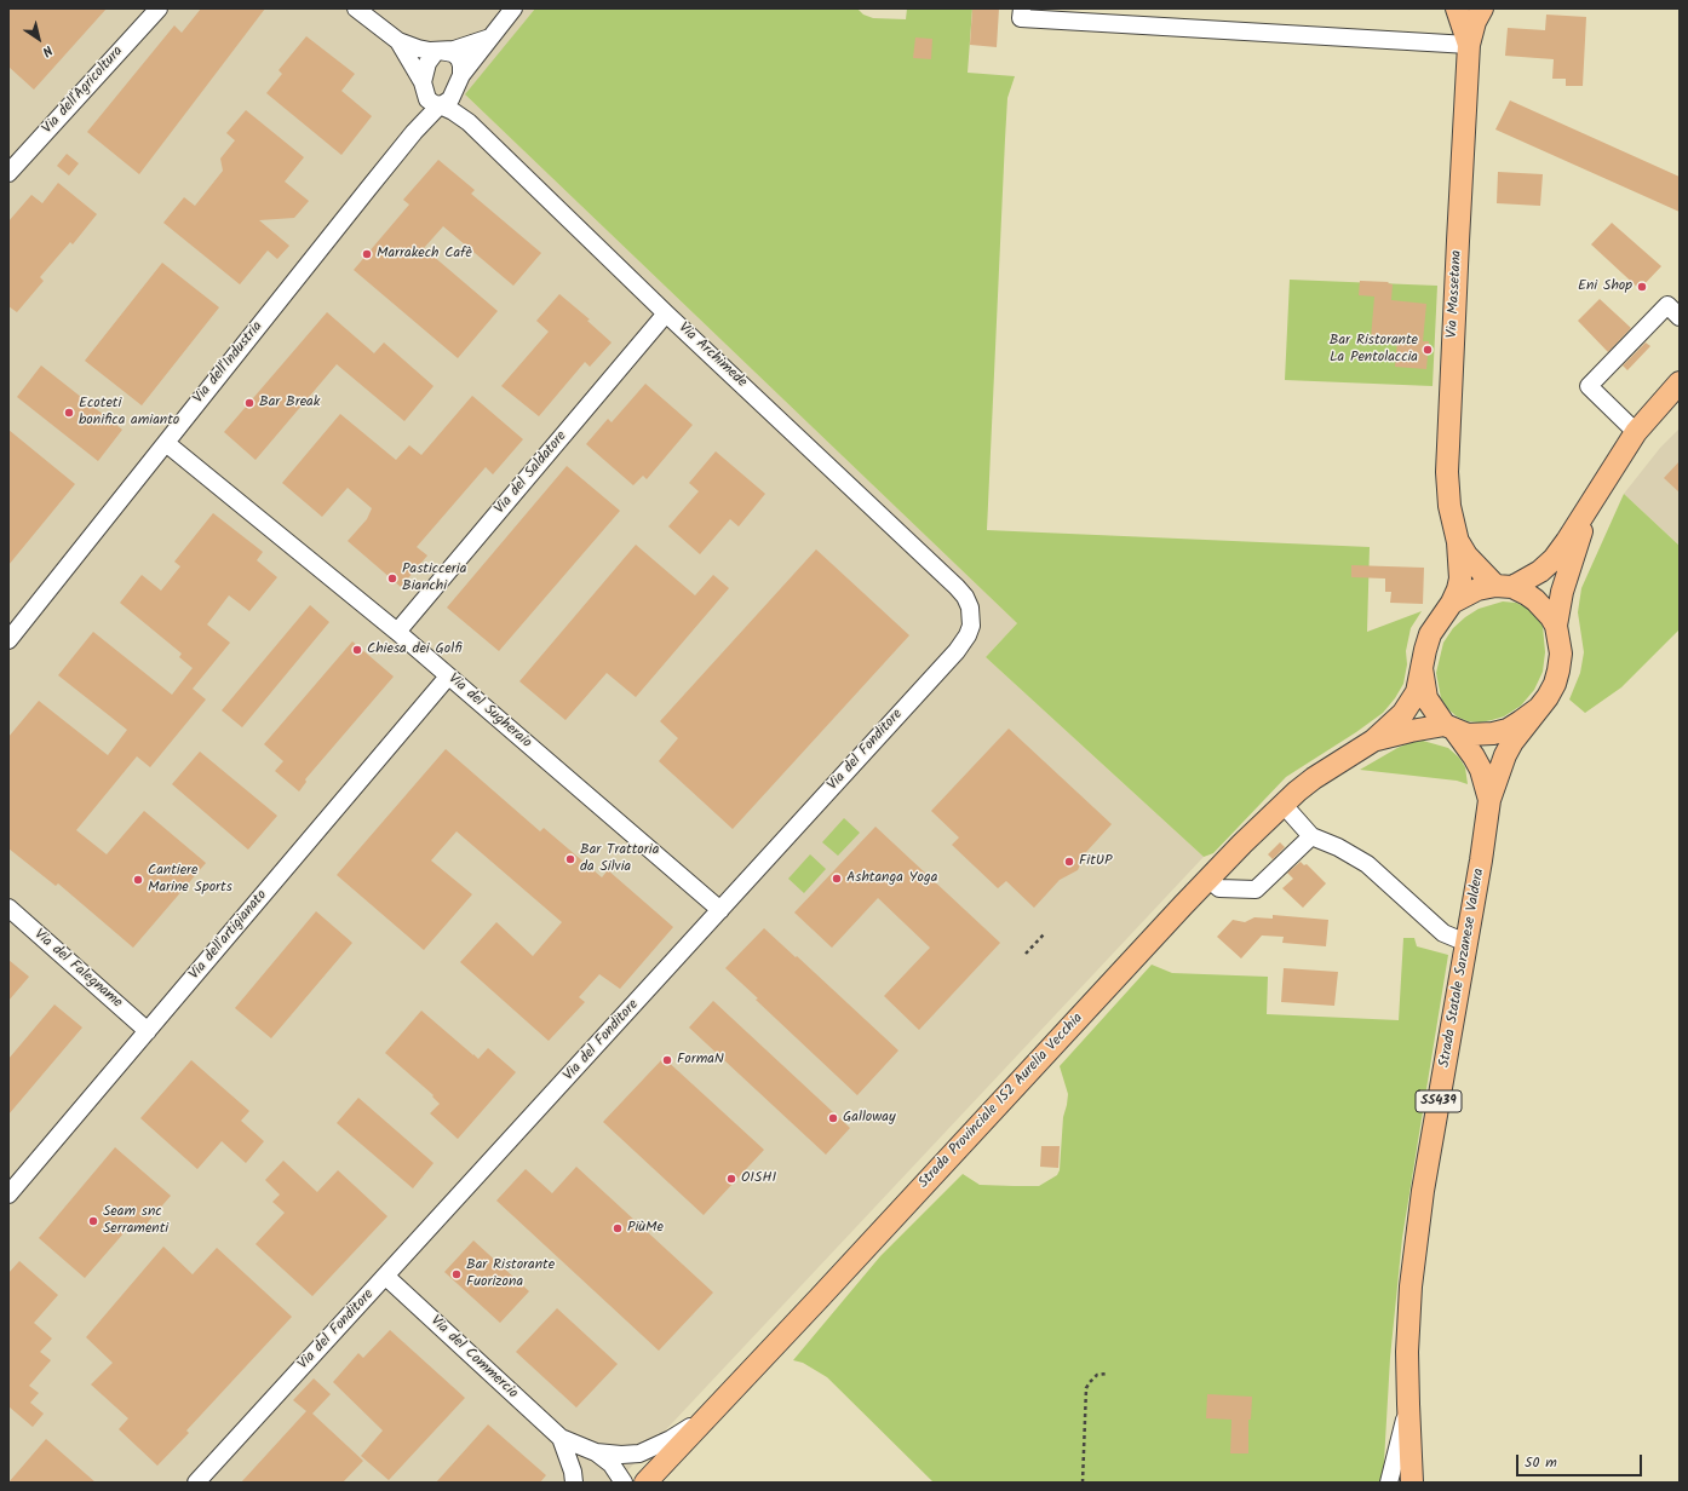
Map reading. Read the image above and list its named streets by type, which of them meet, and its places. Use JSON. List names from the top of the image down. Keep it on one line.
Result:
{"streets":{"main road":["Via Massetana","Strada Statale Sarzanese Valdera","Strada Provinciale 152 Aurelia Vecchia","SS439"],"street":["Via dell'Agricoltura","Via Archimede","Via dell'Industria","Via del Saldatore","Via del Sugheraio","Via del Fonditore","Via dell'artigianato","Via del Falegname","Via del Commercio"]},"crossings":[["Via Massetana","Strada Statale Sarzanese Valdera"],["Via Massetana","Strada Provinciale 152 Aurelia Vecchia"],["Via Archimede","Via dell'Industria"],["Via Archimede","Via del Saldatore"],["Via Archimede","Via del Fonditore"],["Via dell'Industria","Via del Sugheraio"],["Via del Saldatore","Via del Sugheraio"],["Via del Sugheraio","Via del Fonditore"],["Via del Sugheraio","Via dell'artigianato"],["Via del Fonditore","Via del Commercio"],["Via dell'artigianato","Via del Falegname"],["Strada Statale Sarzanese Valdera","Strada Provinciale 152 Aurelia Vecchia"],["Strada Provinciale 152 Aurelia Vecchia","Via del Commercio"]],"places":["Marrakech Cafè","Eni Shop","Bar Ristorante La Pentolaccia","Bar Break","Ecoteti bonifica amianto","Pasticceria Bianchi","Chiesa dei Golfi","Bar Trattoria da Silvia","FitUP","Ashtanga Yoga","Cantiere Marine Sports","FormaN","Galloway","OISHI","Seam snc Serramenti","PiùMe","Bar Ristorante Fuorizona"],"scale_bar":"50 m","north":"bottom right"}
